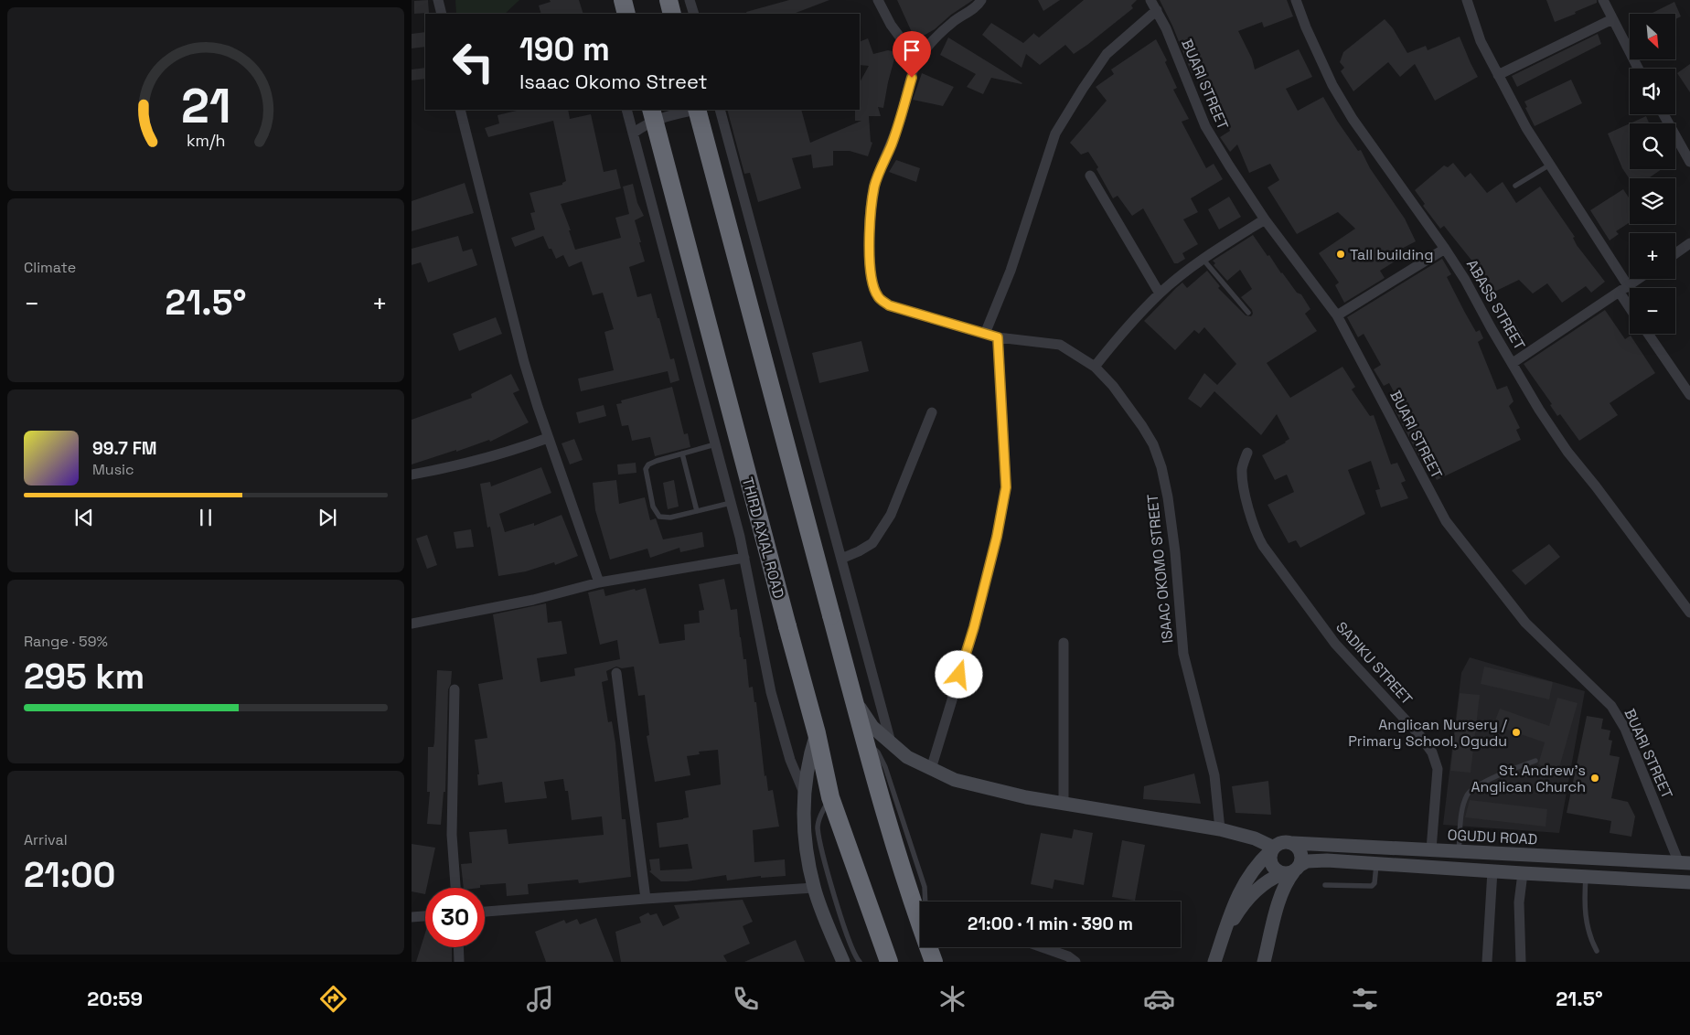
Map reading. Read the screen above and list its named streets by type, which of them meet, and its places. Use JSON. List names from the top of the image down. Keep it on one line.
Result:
{"streets":{"highway":["THIRD AXIAL ROAD"],"main road":["OGUDU ROAD"],"street":["BUARI STREET","ABASS STREET","ISAAC OKOMO STREET","SADIKU STREET"]},"crossings":[["BUARI STREET","OGUDU ROAD"],["SADIKU STREET","OGUDU ROAD"]],"places":["Tall building","Anglican Nursery / Primary School, Ogudu","St. Andrew's Anglican Church"],"north":"bottom right","page":{"map_buttons":["+","−"],"turn":["190 m","Isaac Okomo Street"],"tile":["Climate",["Range · 59%","295 km"],["Arrival","21:00"]],"heat":["−","21.5°","+"],"song":["99.7 FM","Music"],"limit":"30","trip":"21:00 · 1 min · 390 m","tabs":["20:59","21.5°"],"gauge":["21","km/h"]}}
